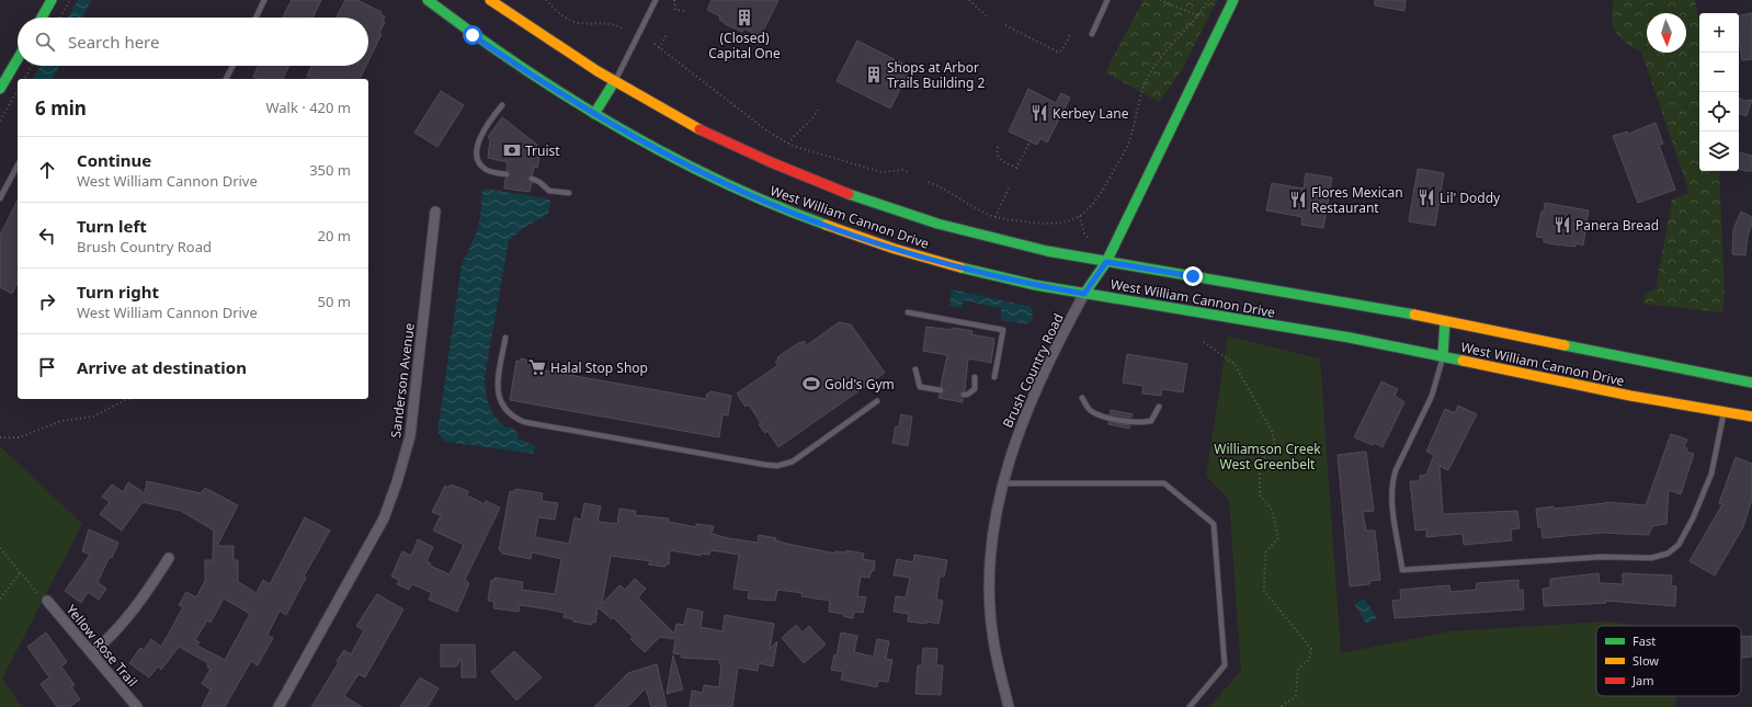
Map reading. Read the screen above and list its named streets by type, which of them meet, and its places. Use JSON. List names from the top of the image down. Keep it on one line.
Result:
{"streets":{"main road":["West William Cannon Drive","Brush Country Road"],"street":["Sanderson Avenue","Yellow Rose Trail"]},"crossings":[["West William Cannon Drive","Brush Country Road"]],"parks":["Williamson Creek West Greenbelt"],"places":{"building":["(Closed) Capital One","Shops at Arbor Trails Building 2"],"restaurant":["Kerbey Lane","Lil' Doddy","Flores Mexican Restaurant","Panera Bread"],"bank":["Truist"],"supermarket":["Halal Stop Shop"],"sports":["Gold's Gym"]},"legend":["Fast","Slow","Jam"],"north":"bottom","page":{"map_buttons":["+","−"],"search":"Search here","heading":["6 min","Walk · 420 m"],"list":[["Continue","West William Cannon Drive","350 m"],["Turn left","Brush Country Road","20 m"],["Turn right","West William Cannon Drive","50 m"],"Arrive at destination"]}}
